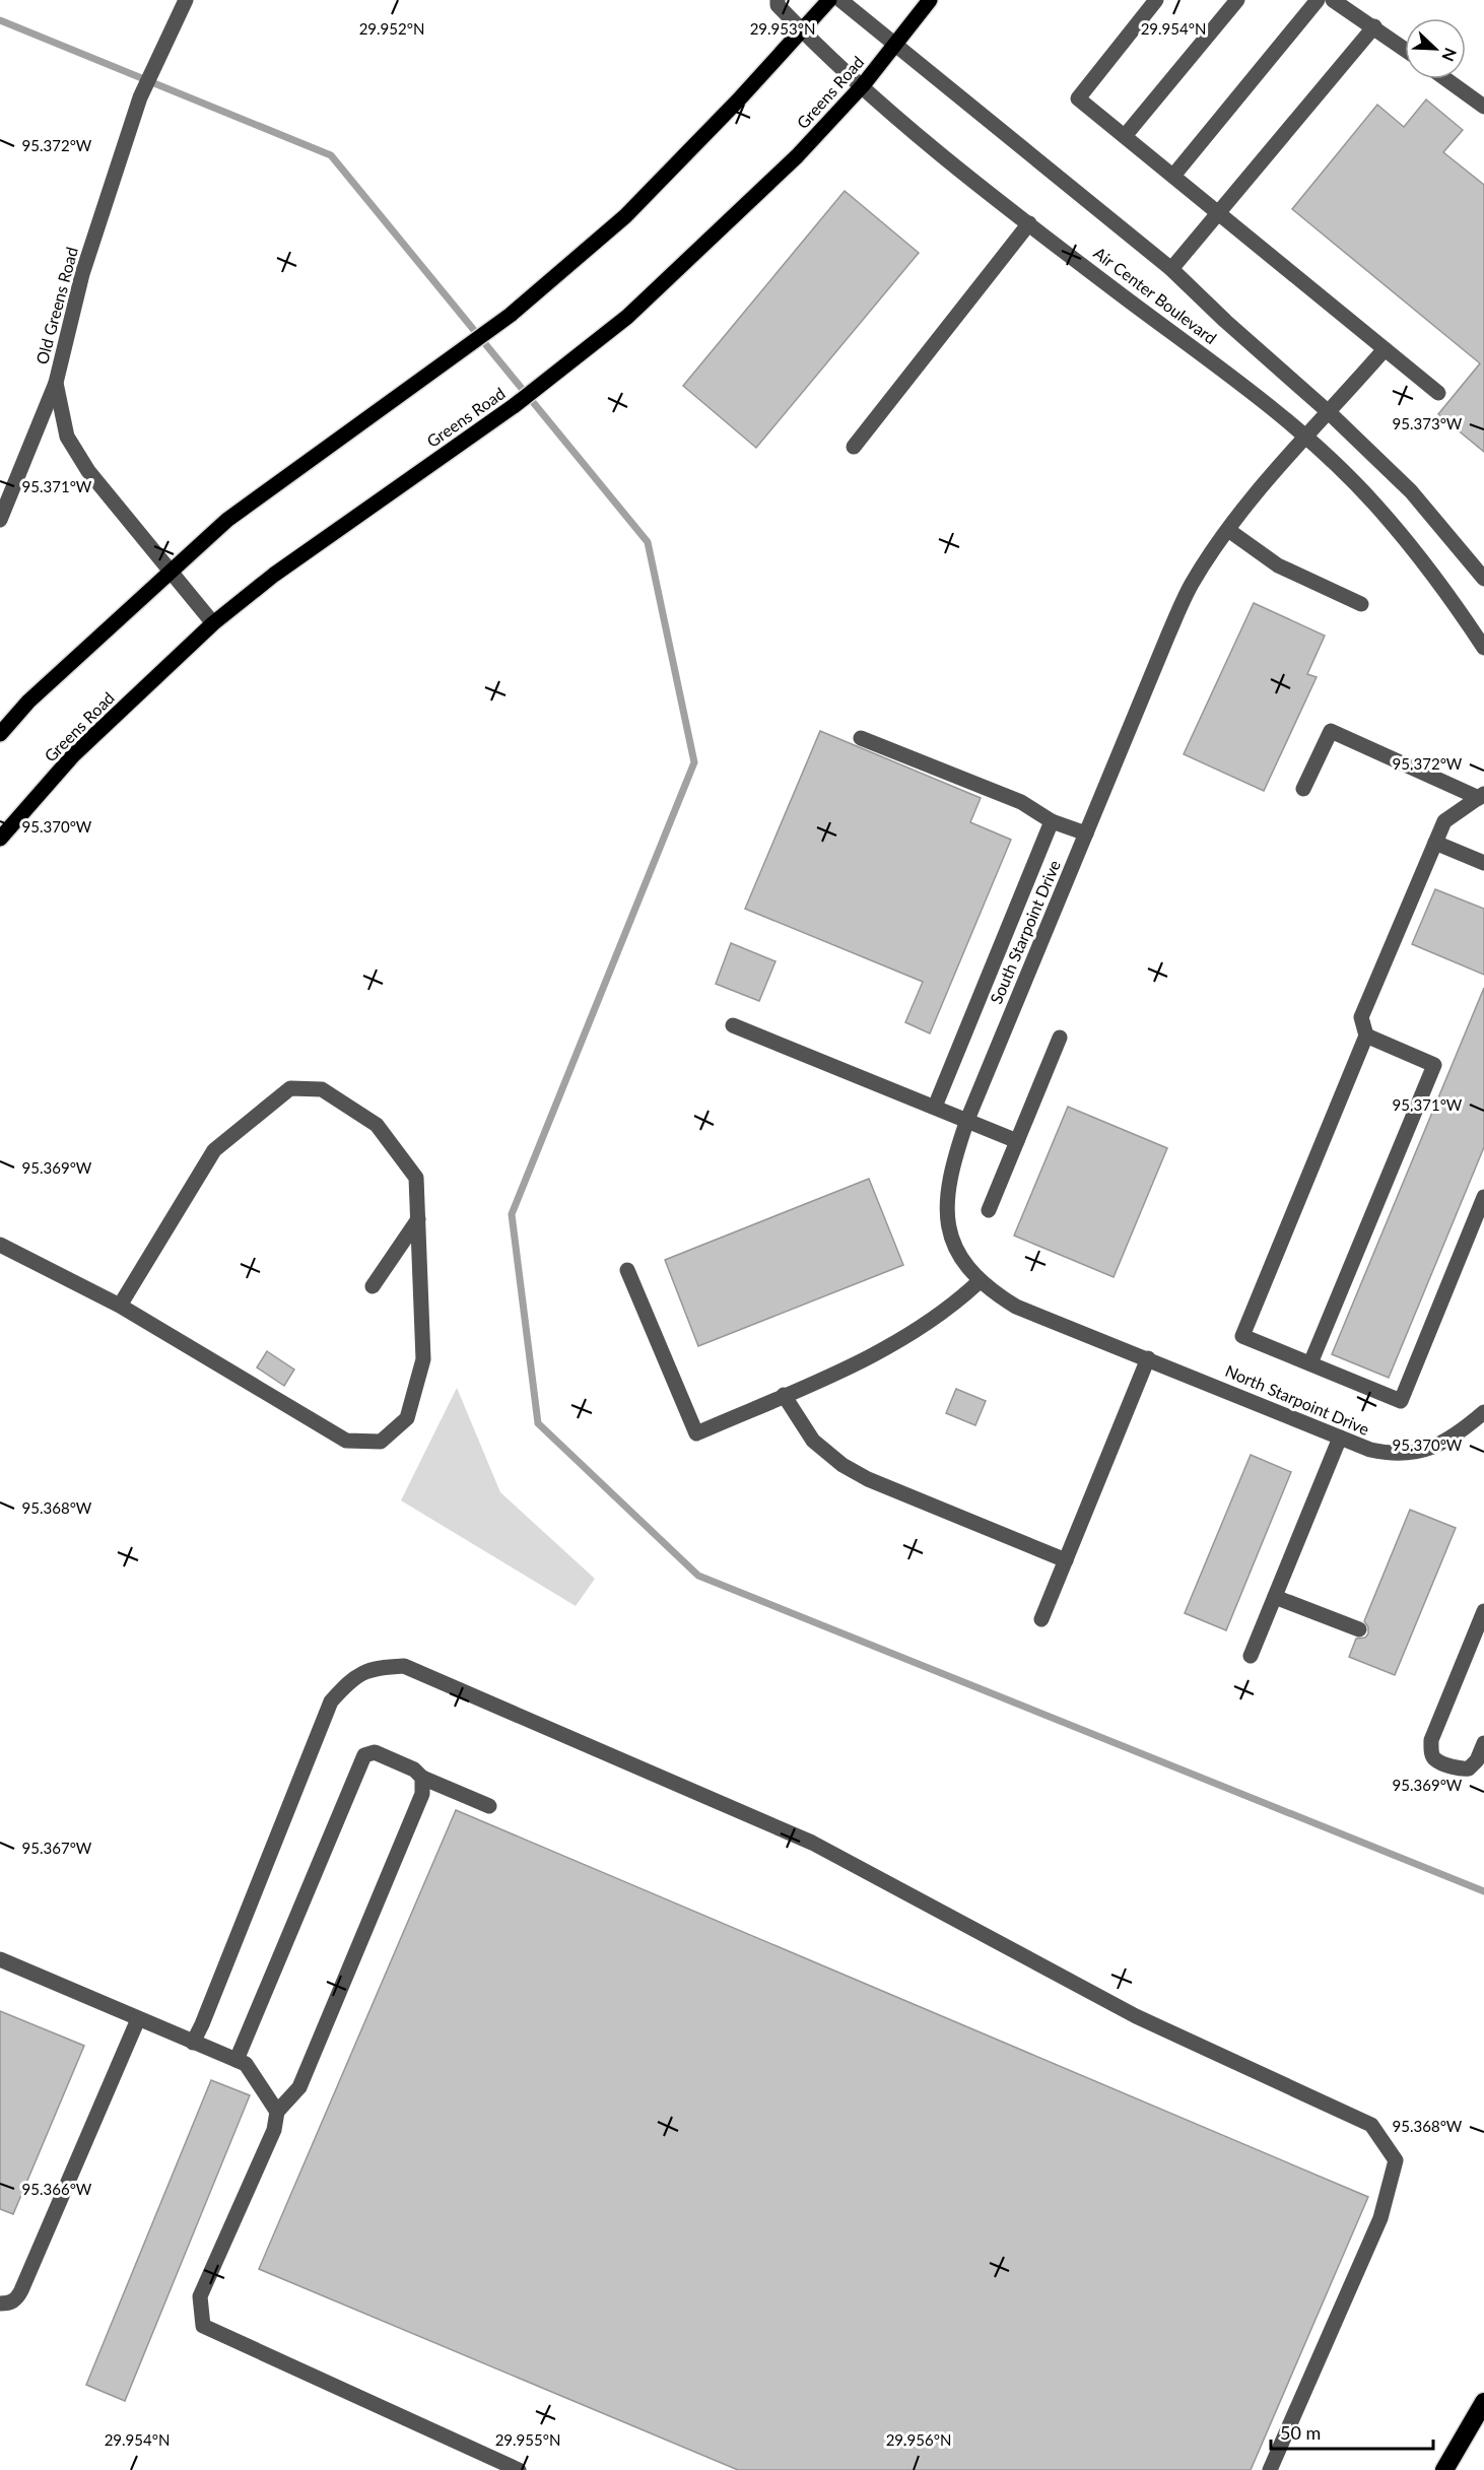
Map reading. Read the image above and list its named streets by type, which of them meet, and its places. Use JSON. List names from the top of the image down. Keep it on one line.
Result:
{"streets":{"main road":["Greens Road"],"street":["Air Center Boulevard","Old Greens Road","South Starpoint Drive","North Starpoint Drive"]},"crossings":[["Greens Road","Air Center Boulevard"],["Greens Road","Old Greens Road"],["Air Center Boulevard","South Starpoint Drive"],["South Starpoint Drive","North Starpoint Drive"]],"scale_bar":"50 m","north":"bottom right","coordinates":["29.952°N","29.953°N","29.954°N","95.372°W","95.373°W","95.371°W","95.370°W","95.369°W","95.368°W","95.367°W","95.366°W","29.955°N","29.956°N"]}
